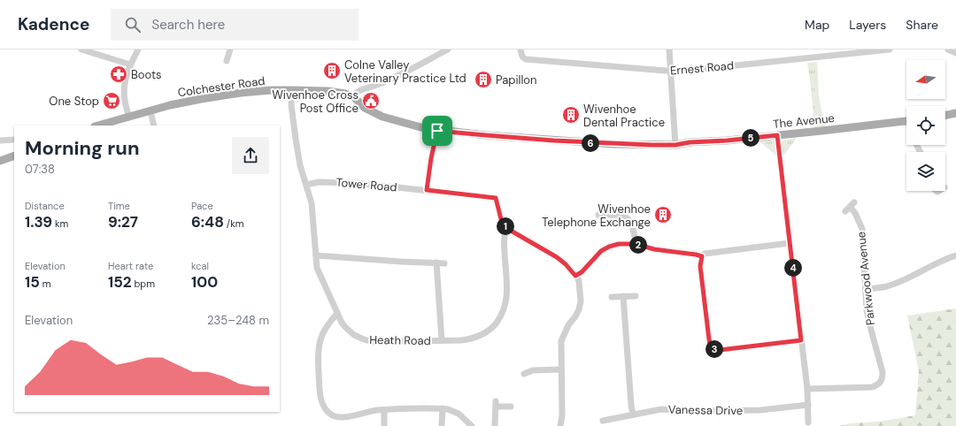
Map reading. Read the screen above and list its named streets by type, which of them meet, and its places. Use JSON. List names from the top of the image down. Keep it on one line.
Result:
{"streets":{"main road":["Colchester Road","The Avenue"],"street":["Ernest Road","Tower Road","Parkwood Avenue","Heath Road","Vanessa Drive"]},"crossings":[["Colchester Road","The Avenue"],["Colchester Road","Heath Road"],["Tower Road","Heath Road"]],"places":{"building":["Colne Valley Veterinary Practice Ltd","Papillon","Wivenhoe Dental Practice","Wivenhoe Telephone Exchange"],"pharmacy":["Boots"],"supermarket":["One Stop"],"public building":["Wivenhoe Cross Post Office"]},"north":"left","page":{"header":"Kadence","search":"Search here","nav":["Map","Layers","Share"],"heading":["Morning run","07:38"],"pins":["5","6","1","2","4","3"],"stats":[["Distance","1.39 km"],["Time","9:27"],["Pace","6:48 /km"],["Elevation","15 m"],["Heart rate","152 bpm"],["kcal","100"]],"chart":["Elevation","235–248 m"]}}
